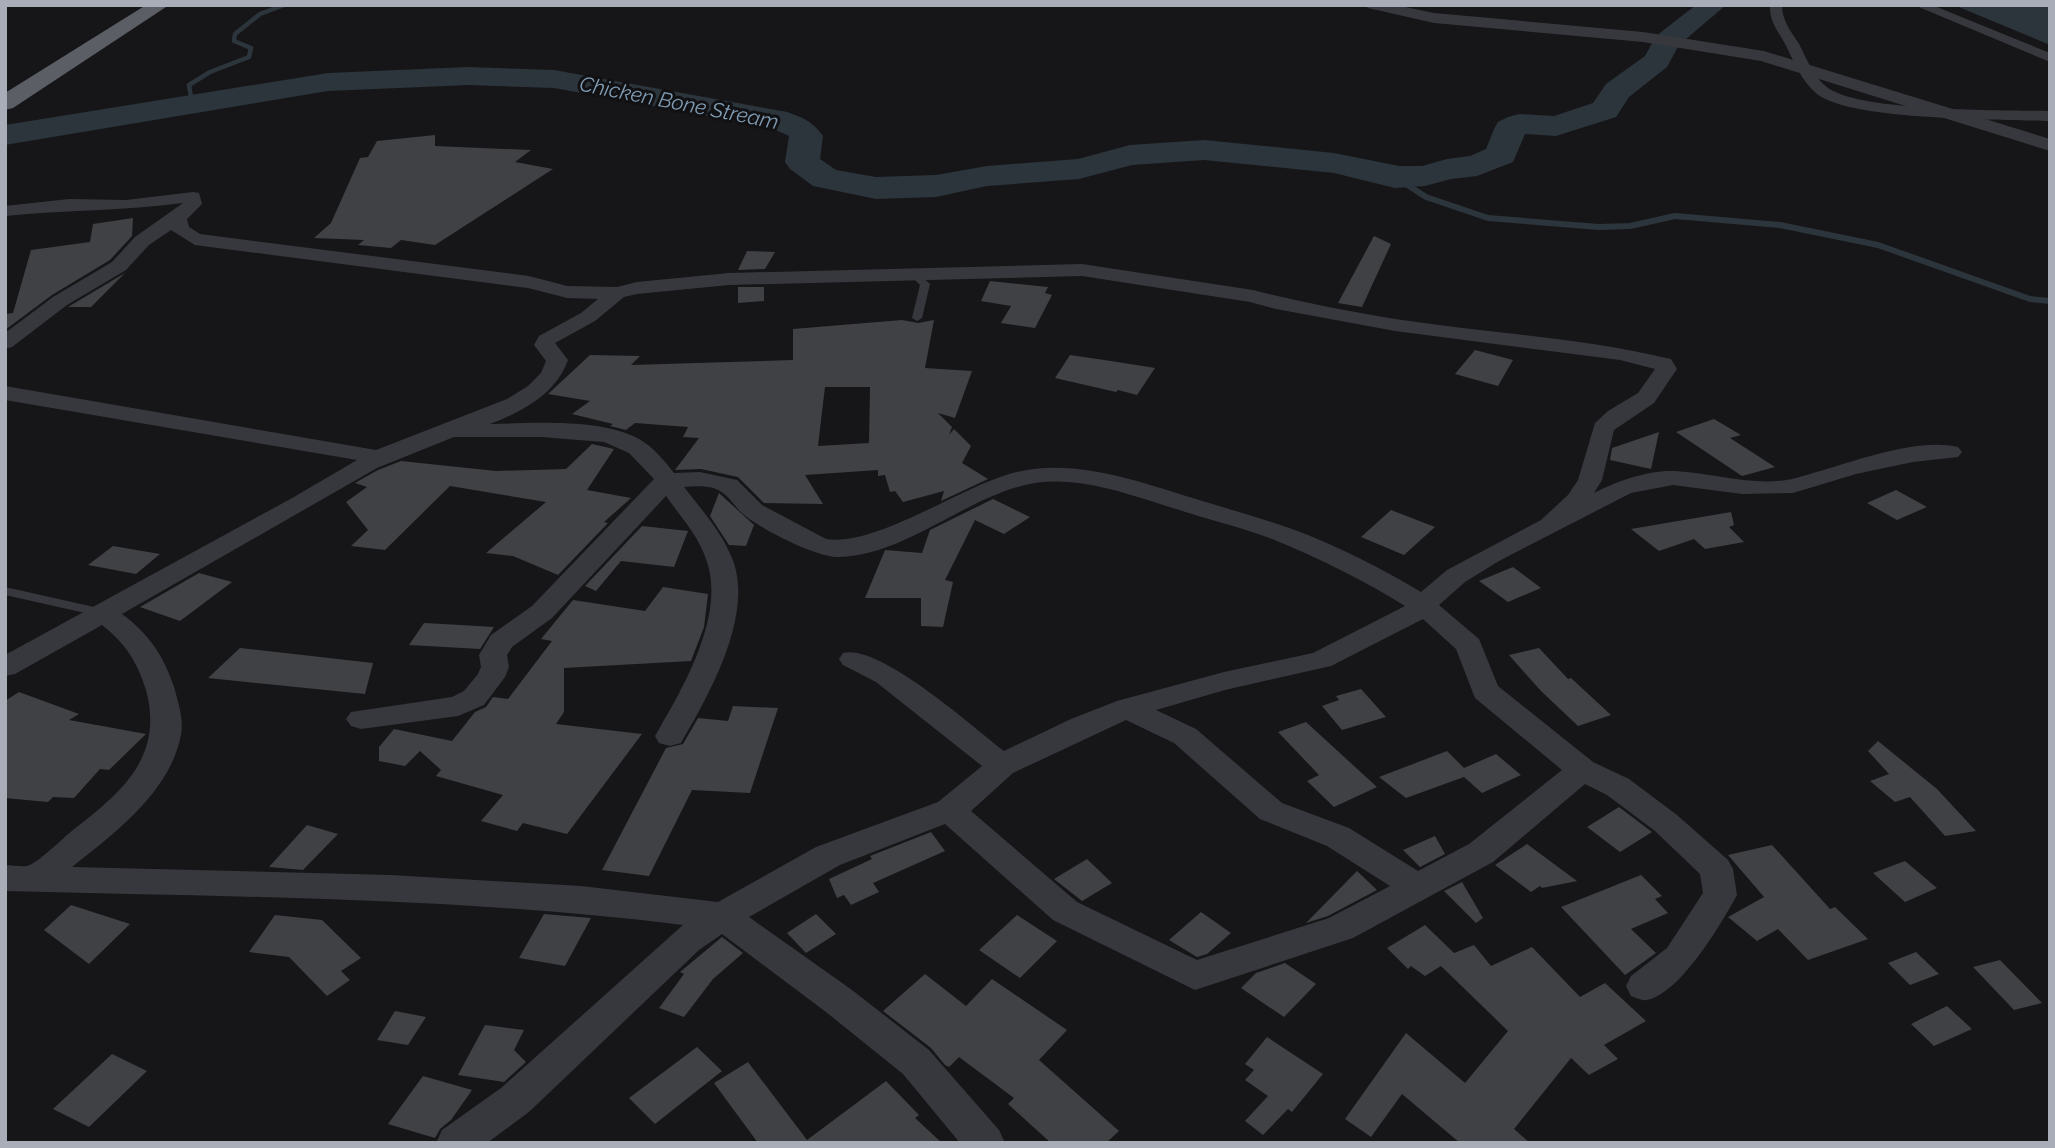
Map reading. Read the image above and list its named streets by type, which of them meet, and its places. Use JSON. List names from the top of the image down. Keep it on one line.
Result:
{"water":["Chicken Bone Stream"]}
